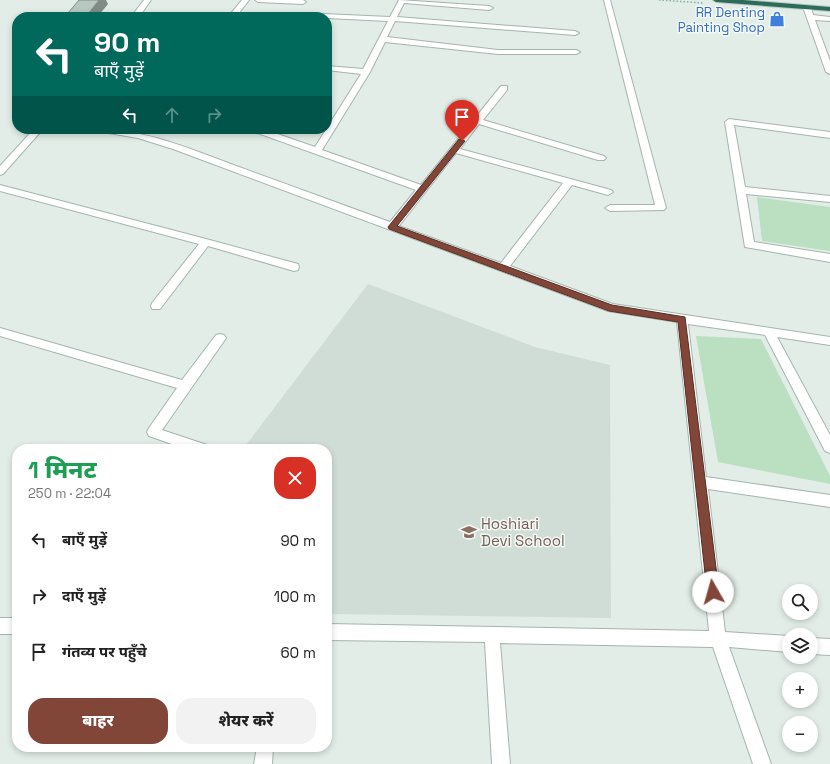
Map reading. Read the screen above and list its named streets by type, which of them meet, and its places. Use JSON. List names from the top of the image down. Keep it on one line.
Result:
{"places":{"shop":["RR Denting Painting Shop"],"school or university":["Hoshiari Devi School"]},"page":{"turn":["90 m","बाएँ मुड़ें"],"heading":["1 मिनट","250 m · 22:04"],"list":[{"name":"बाएँ मुड़ें","value":"90 m"},{"name":"दाएँ मुड़ें","value":"100 m"},{"name":"गंतव्य पर पहुँचे","value":"60 m"}],"map_buttons":["+","−"],"buttons":["बाहर","शेयर करें"]}}
